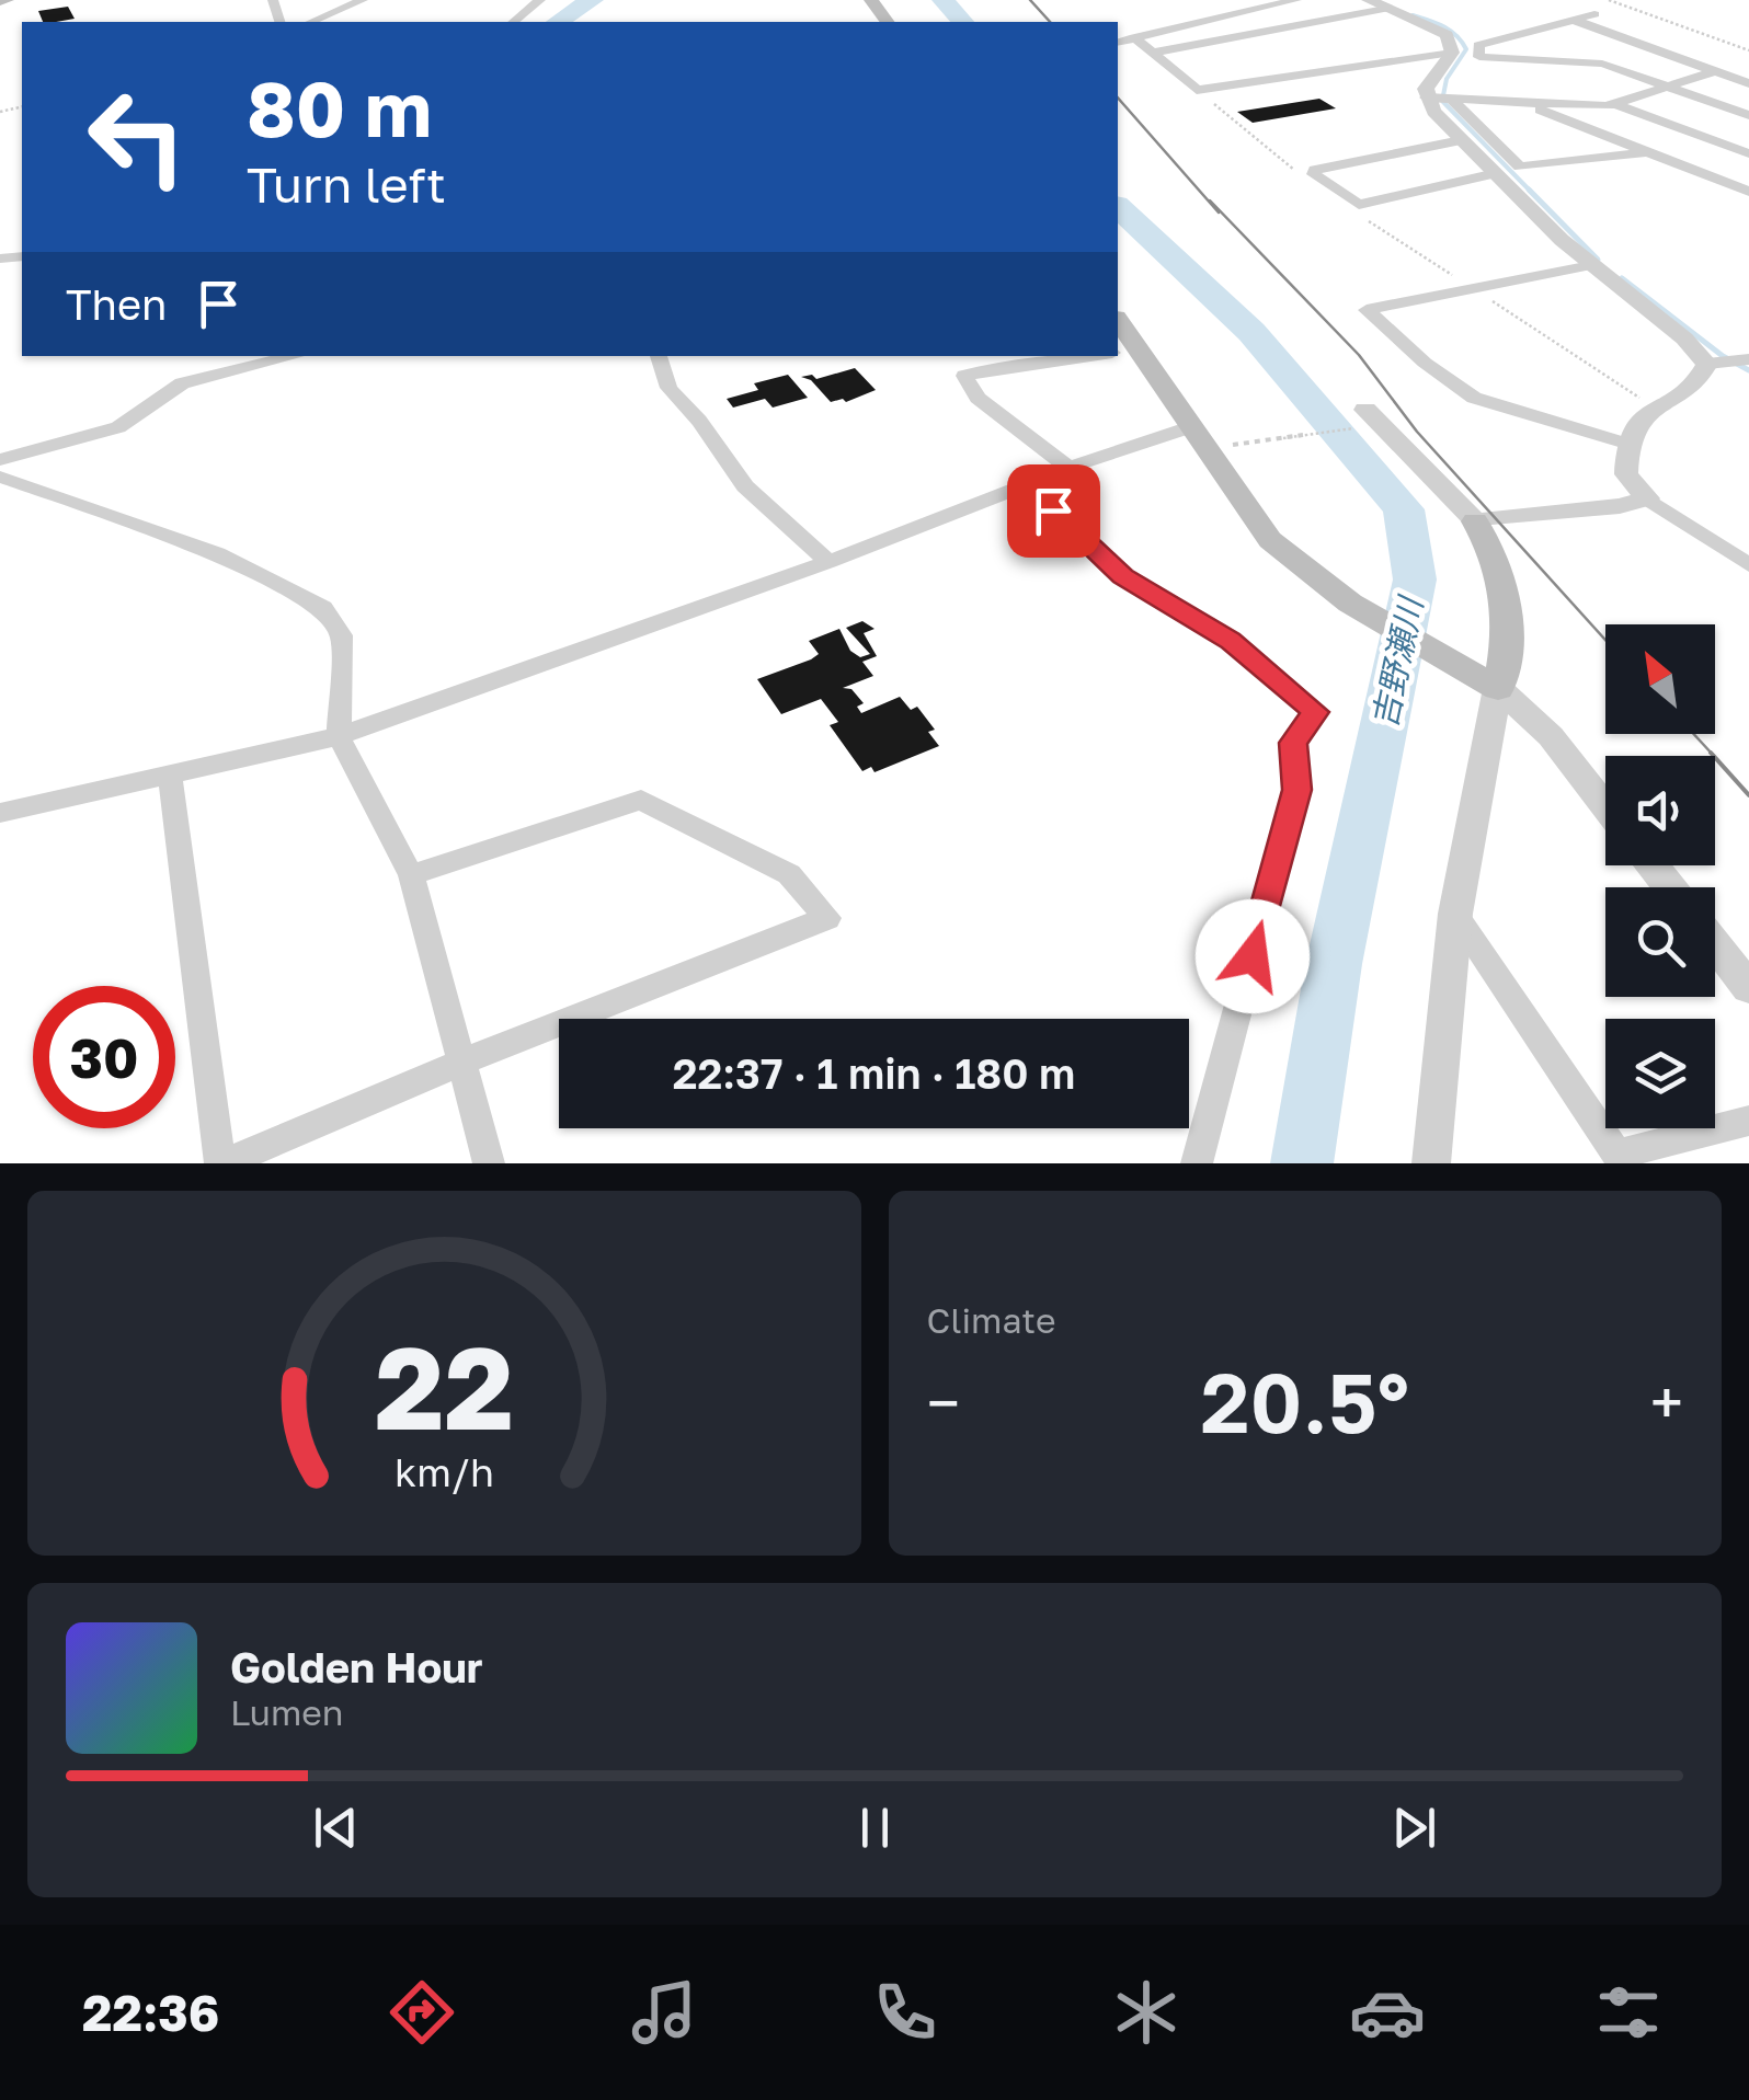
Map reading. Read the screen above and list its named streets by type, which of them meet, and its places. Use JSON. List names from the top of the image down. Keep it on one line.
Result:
{"water":["吉野瀬川"],"north":"top left","page":{"turn":["80 m","Turn left"],"then":"Then","limit":"30","trip":"22:37 · 1 min · 180 m","tile":"Climate","heat":["−","20.5°","+"],"song":["Golden Hour","Lumen"],"tabs":"22:36","gauge":["22","km/h"]}}
